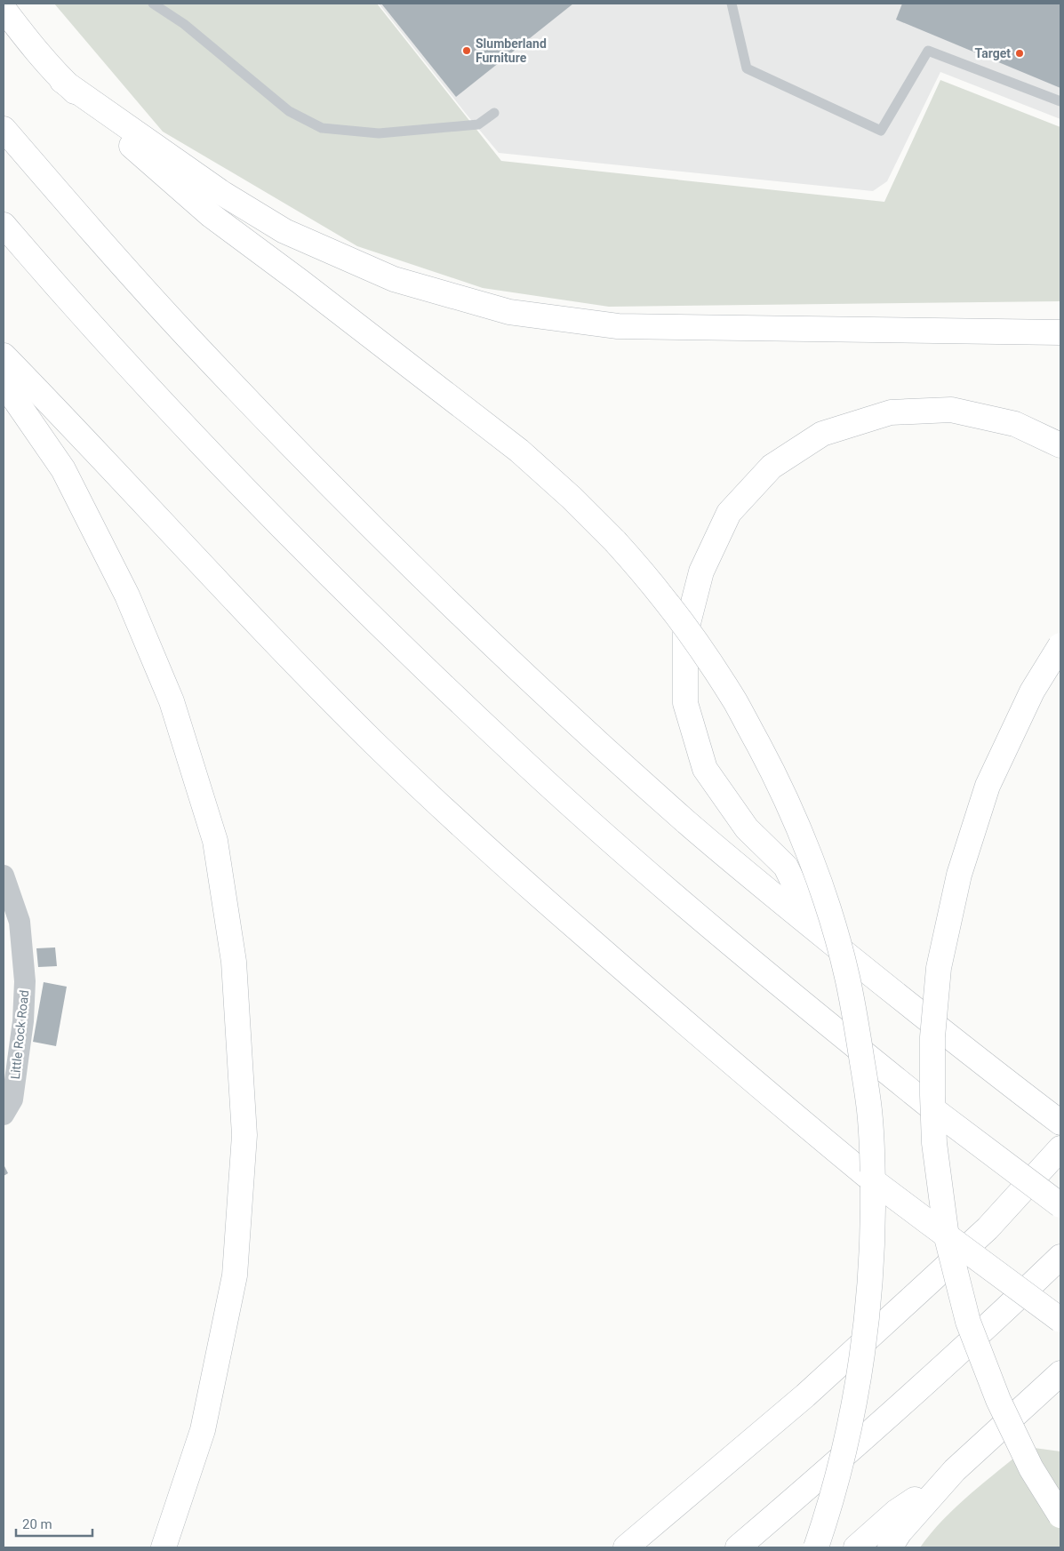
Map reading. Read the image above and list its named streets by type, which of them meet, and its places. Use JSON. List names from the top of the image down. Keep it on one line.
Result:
{"streets":{"street":["Little Rock Road"]},"places":["Slumberland Furniture","Target"],"scale_bar":"20 m"}
